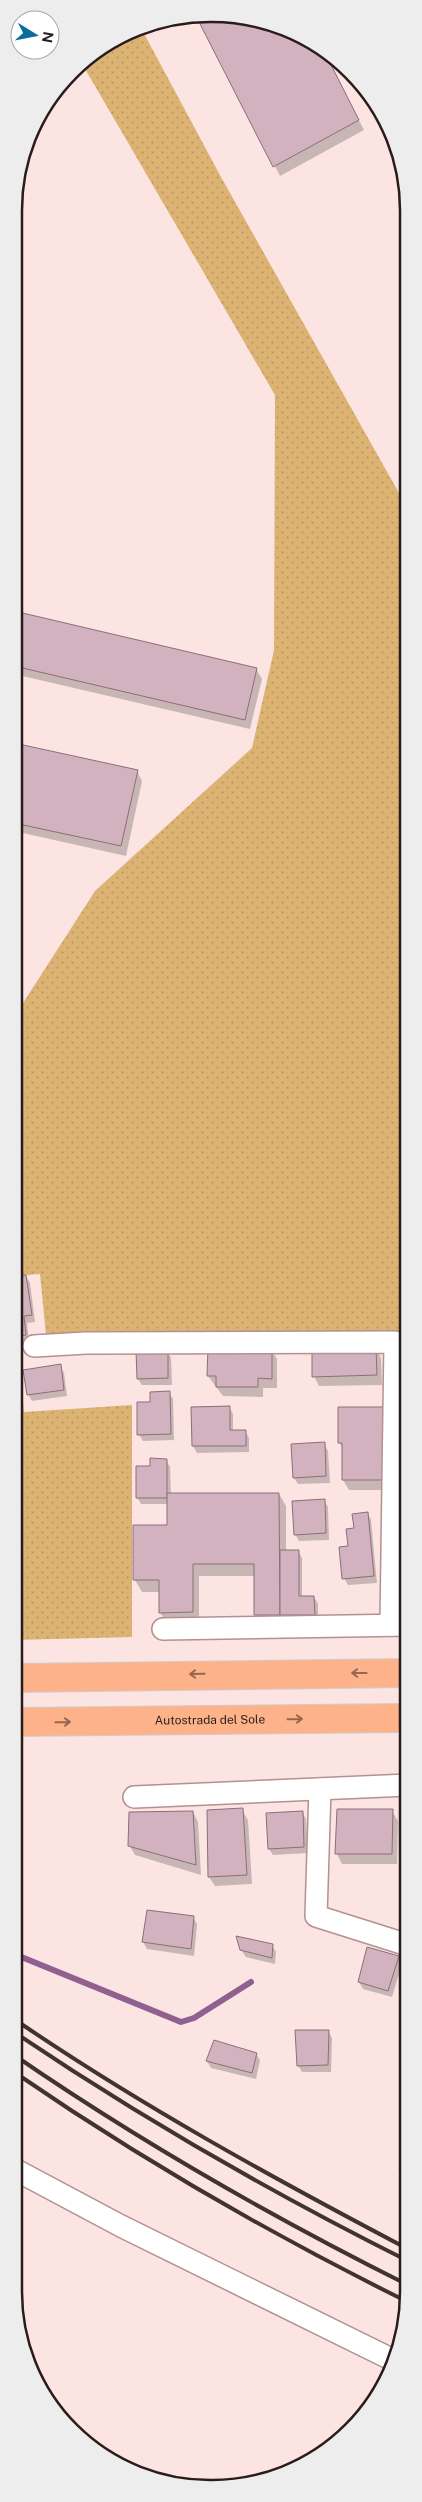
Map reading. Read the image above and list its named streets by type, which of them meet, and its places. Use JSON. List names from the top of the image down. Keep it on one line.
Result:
{"streets":{"highway":["Autostrada del Sole"]},"north":"right"}
